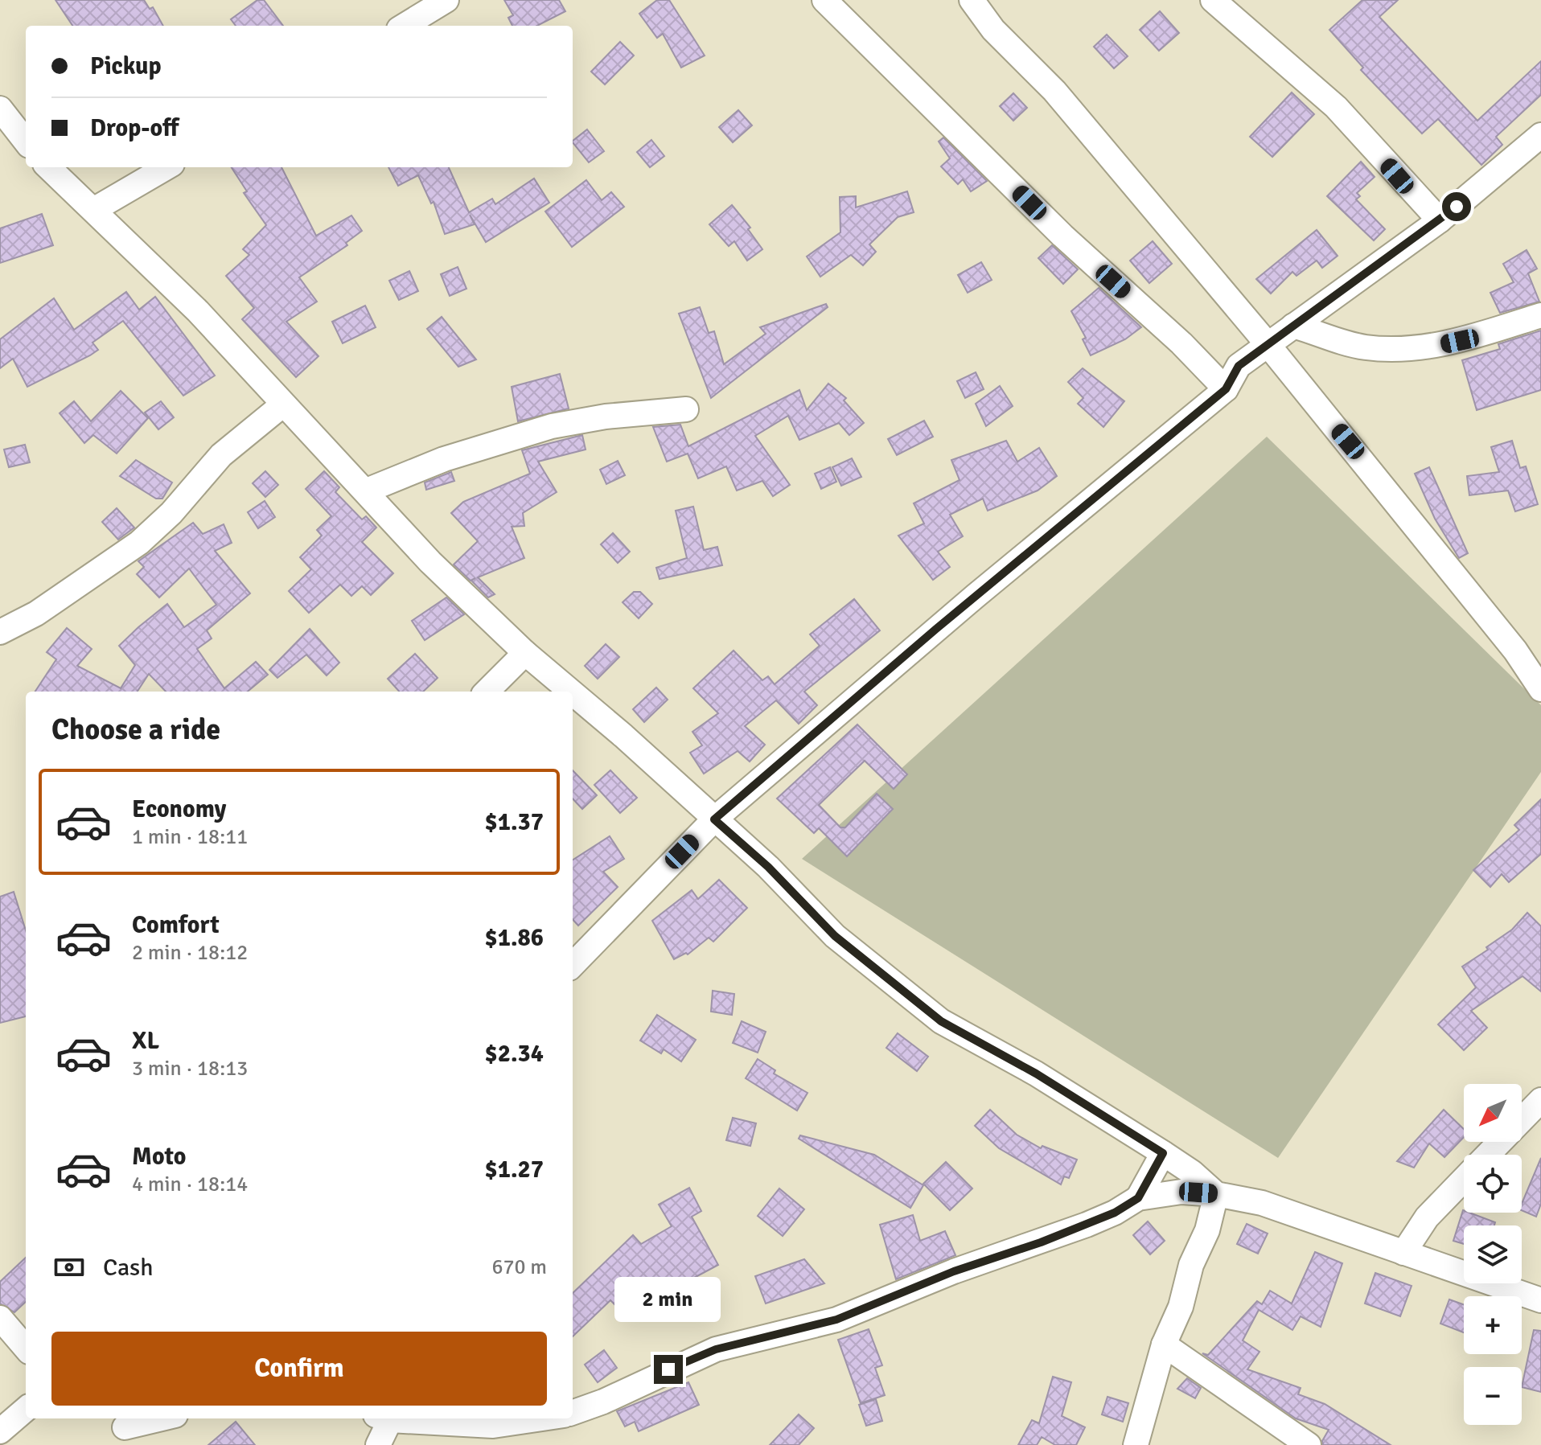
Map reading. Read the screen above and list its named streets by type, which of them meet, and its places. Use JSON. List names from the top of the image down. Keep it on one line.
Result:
{"north":"bottom left","page":{"banner":["Pickup","Drop-off"],"heading":"Choose a ride","list":[{"name":"Economy","note":"1 min · 18:11","value":"$1.37"},{"name":"Comfort","note":"2 min · 18:12","value":"$1.86"},{"name":"XL","note":"3 min · 18:13","value":"$2.34"},{"name":"Moto","note":"4 min · 18:14","value":"$1.27"}],"map_buttons":["+","−"],"pay":["Cash","670 m"],"bubble":"2 min","buttons":"Confirm"}}
